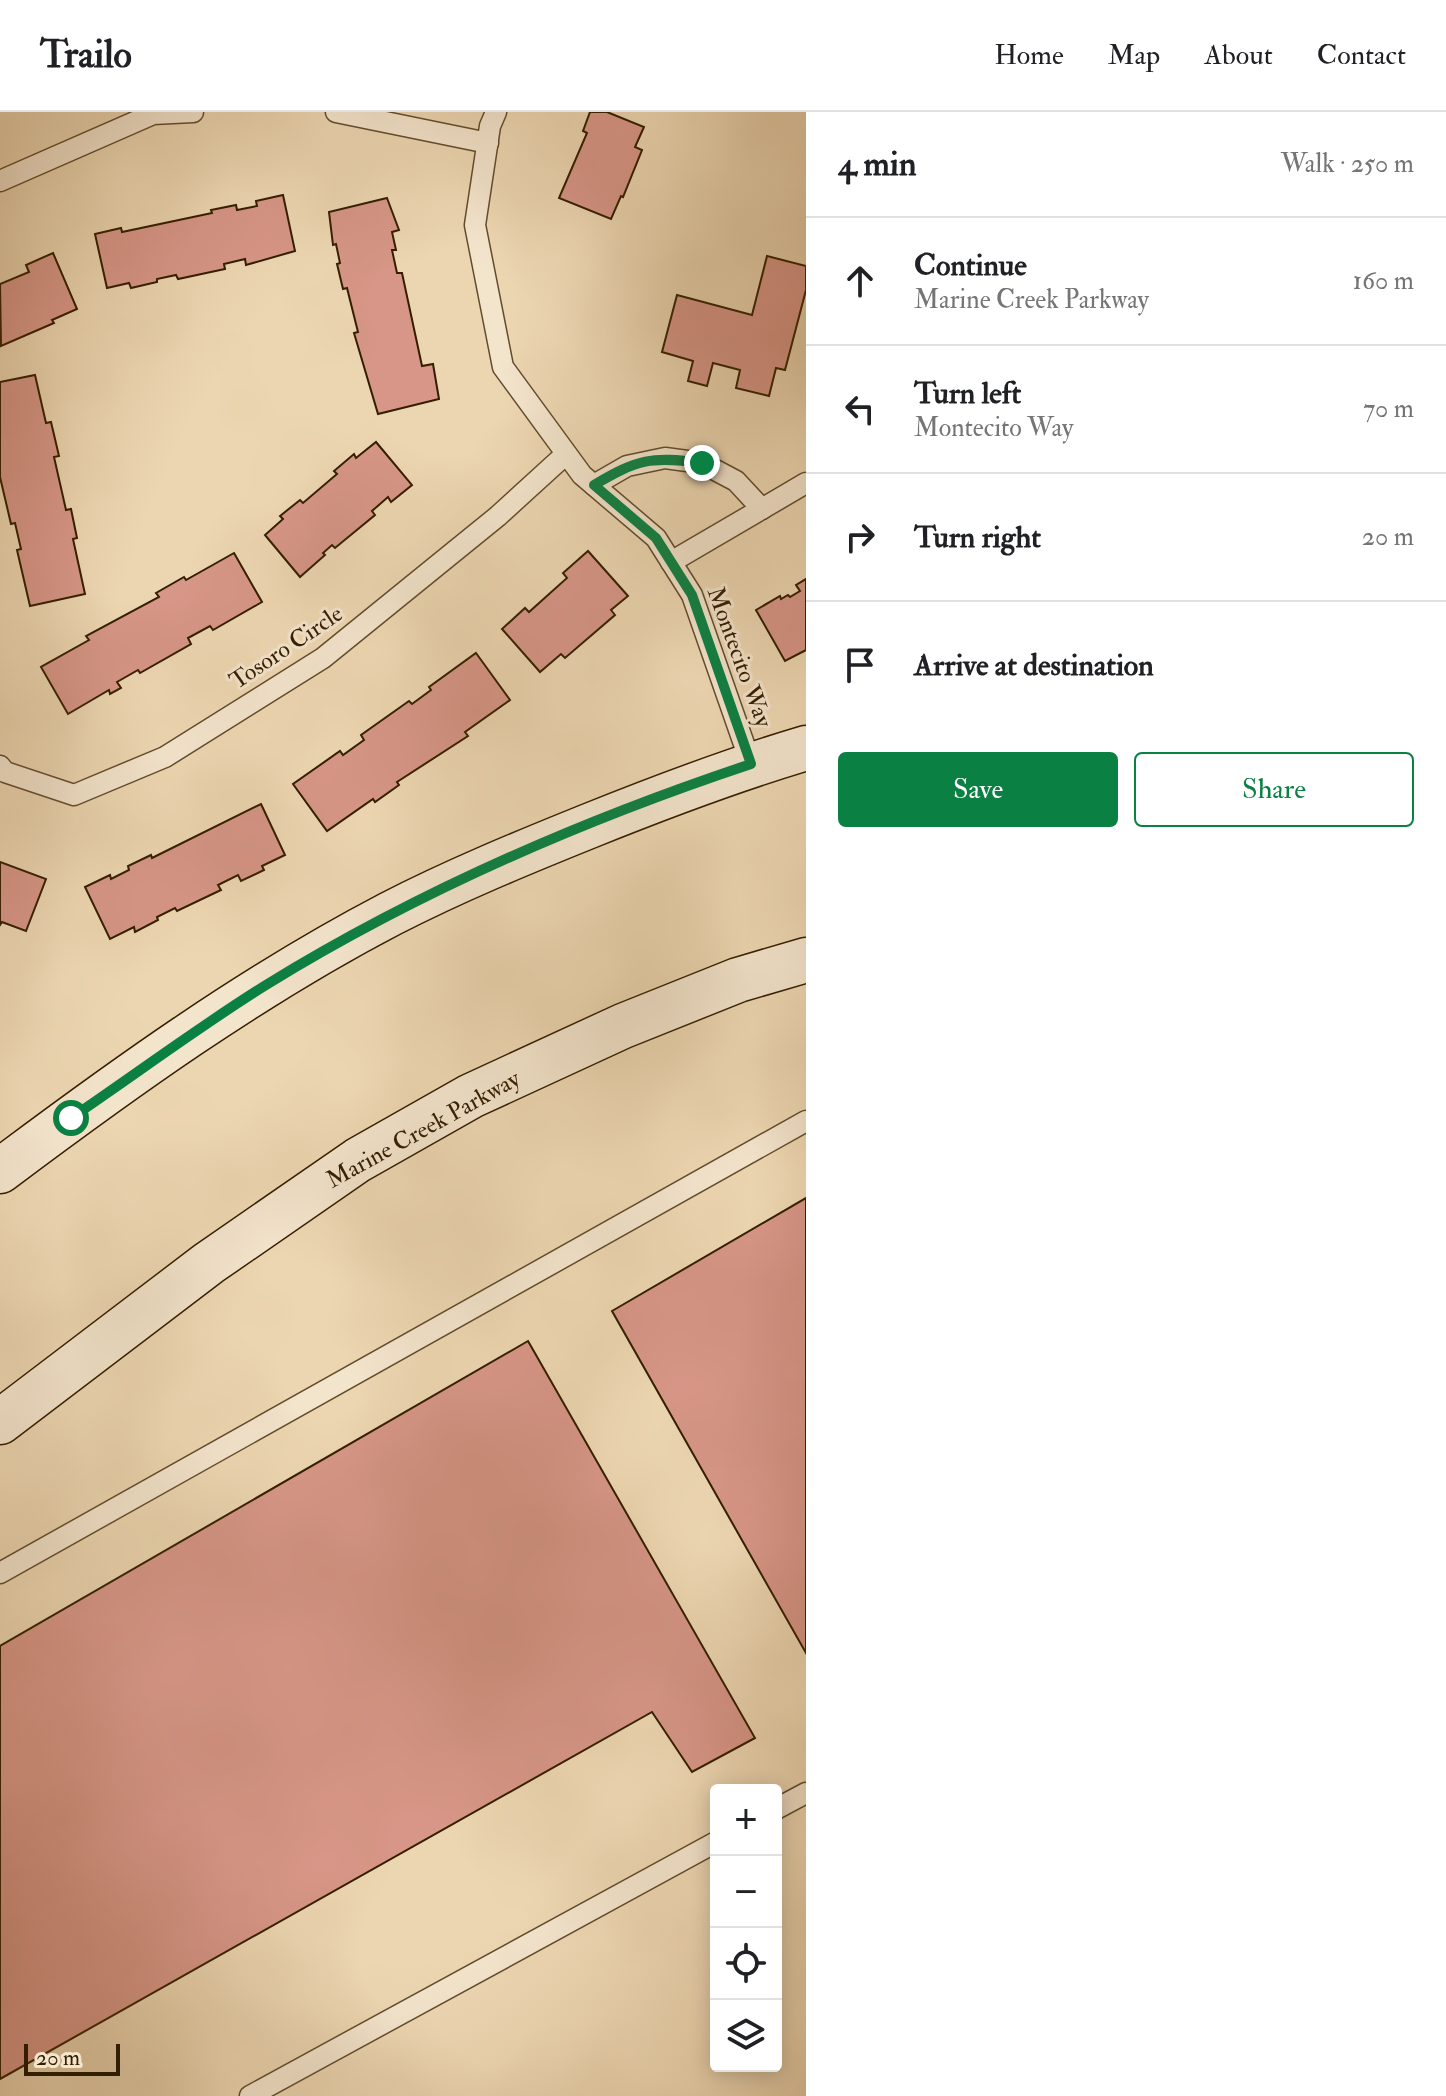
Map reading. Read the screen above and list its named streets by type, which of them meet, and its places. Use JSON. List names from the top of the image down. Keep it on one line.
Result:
{"streets":{"main road":["Marine Creek Parkway"],"lane":["Tosoro Circle","Montecito Way"]},"crossings":[["Tosoro Circle","Montecito Way"]],"scale_bar":"20 m","page":{"header":"Trailo","nav":["Home","Map","About","Contact"],"heading":["4 min","Walk · 250 m"],"list":[["Continue","Marine Creek Parkway","160 m"],["Turn left","Montecito Way","70 m"],["Turn right","20 m"],"Arrive at destination"],"buttons":["Save","Share"],"map_buttons":["+","−"],"scale":"20 m"}}
